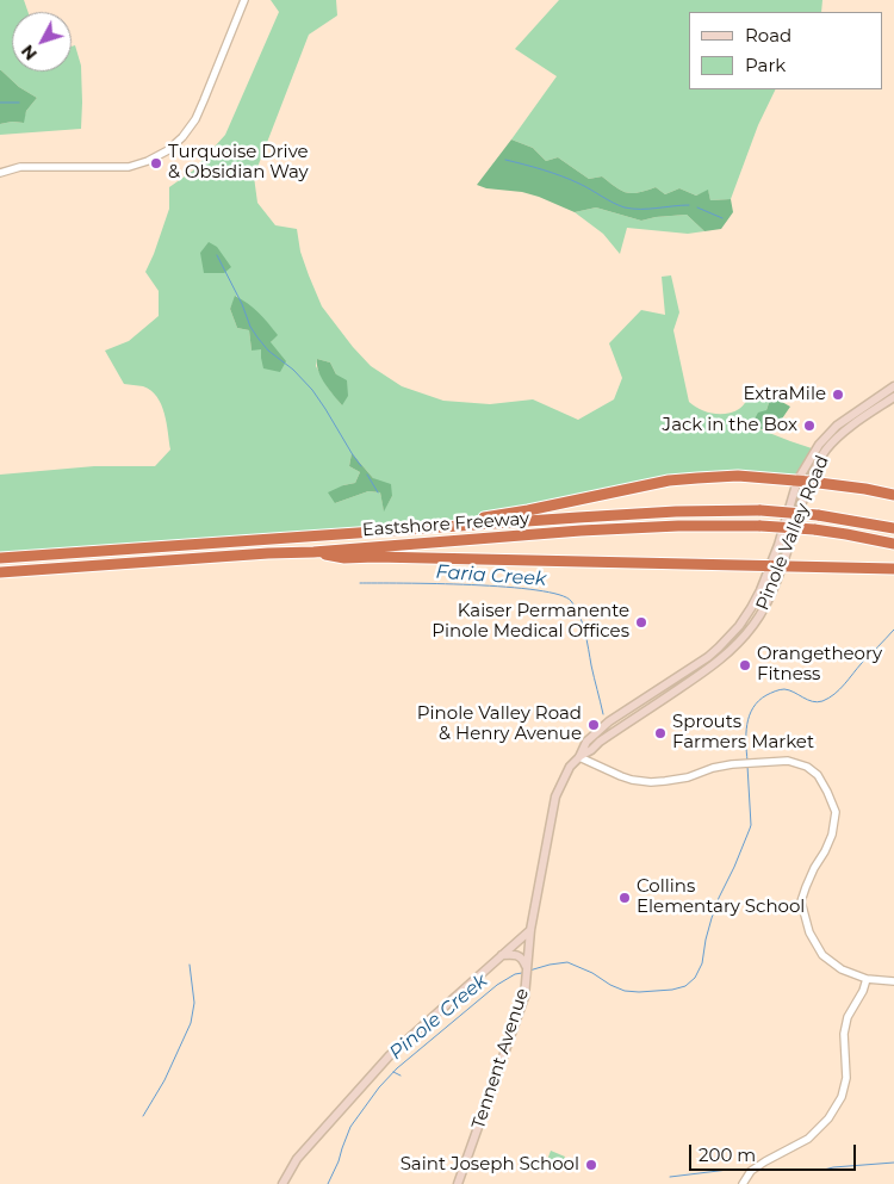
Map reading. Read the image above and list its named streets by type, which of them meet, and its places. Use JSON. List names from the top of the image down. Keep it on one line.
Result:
{"streets":{"highway":["Eastshore Freeway"],"main road":["Pinole Valley Road","Tennent Avenue"]},"crossings":[["Pinole Valley Road","Tennent Avenue"]],"water":["Faria Creek","Pinole Creek"],"places":["Turquoise Drive & Obsidian Way","ExtraMile","Jack in the Box","Kaiser Permanente Pinole Medical Offices","Orangetheory Fitness","Pinole Valley Road & Henry Avenue","Sprouts Farmers Market","Collins Elementary School","Saint Joseph School"],"legend":["Road","Park"],"scale_bar":"200 m","north":"bottom left"}
